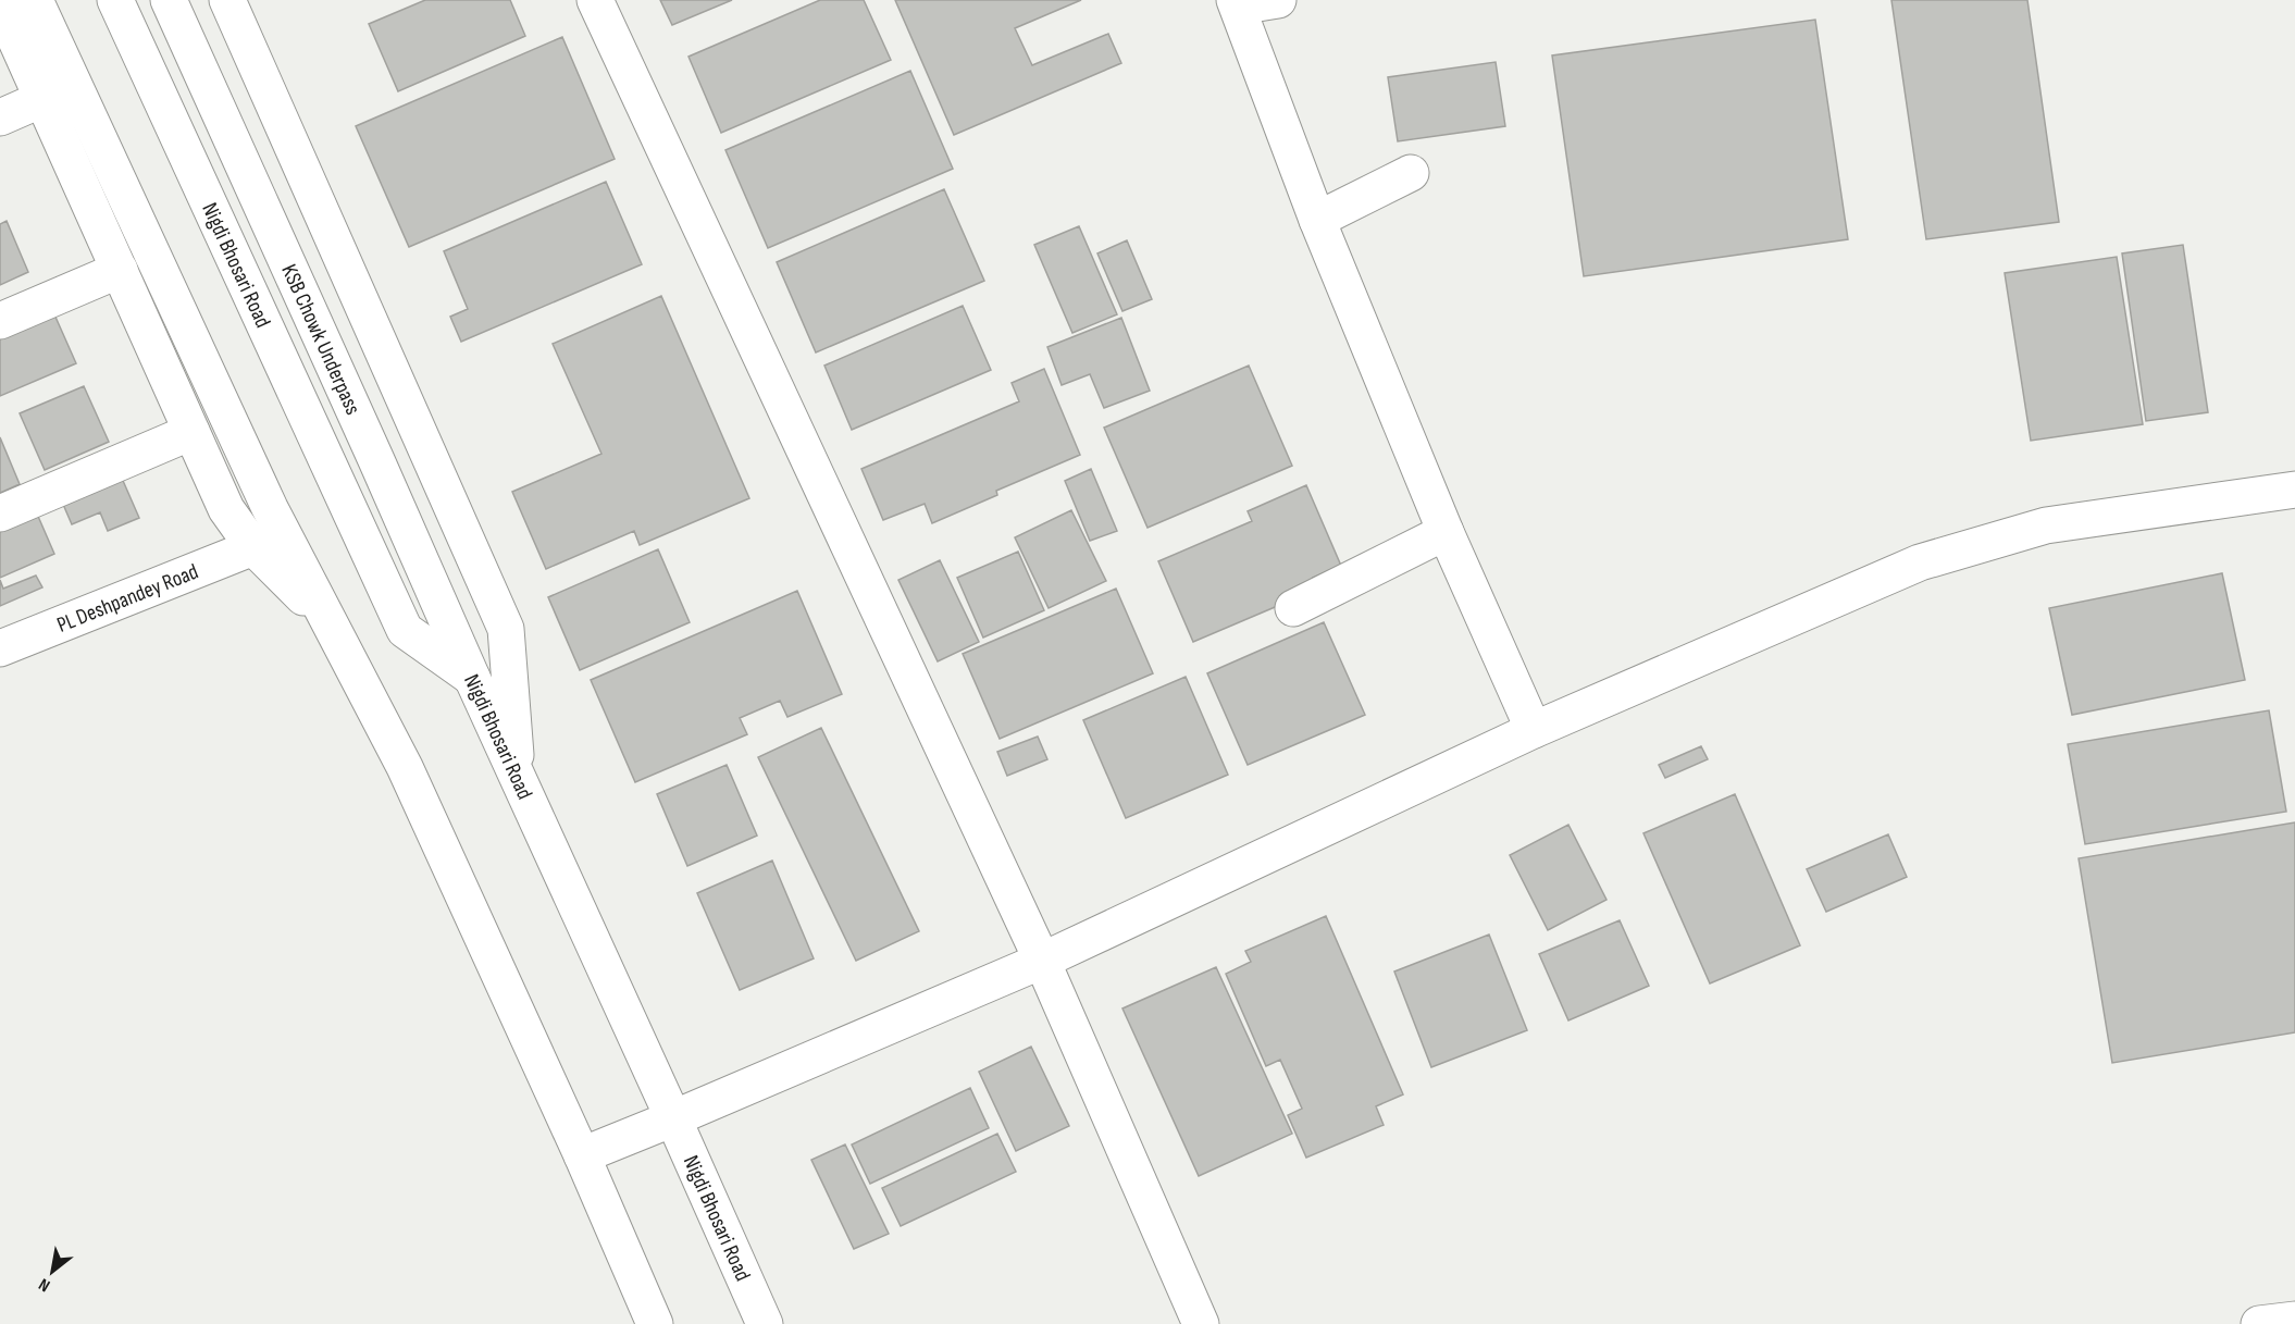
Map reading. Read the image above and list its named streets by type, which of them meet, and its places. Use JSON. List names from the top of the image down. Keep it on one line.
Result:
{"streets":{"main road":["Nigdi Bhosari Road","KSB Chowk Underpass","PL Deshpandey Road"]},"crossings":[["Nigdi Bhosari Road","KSB Chowk Underpass"]],"north":"bottom left"}
